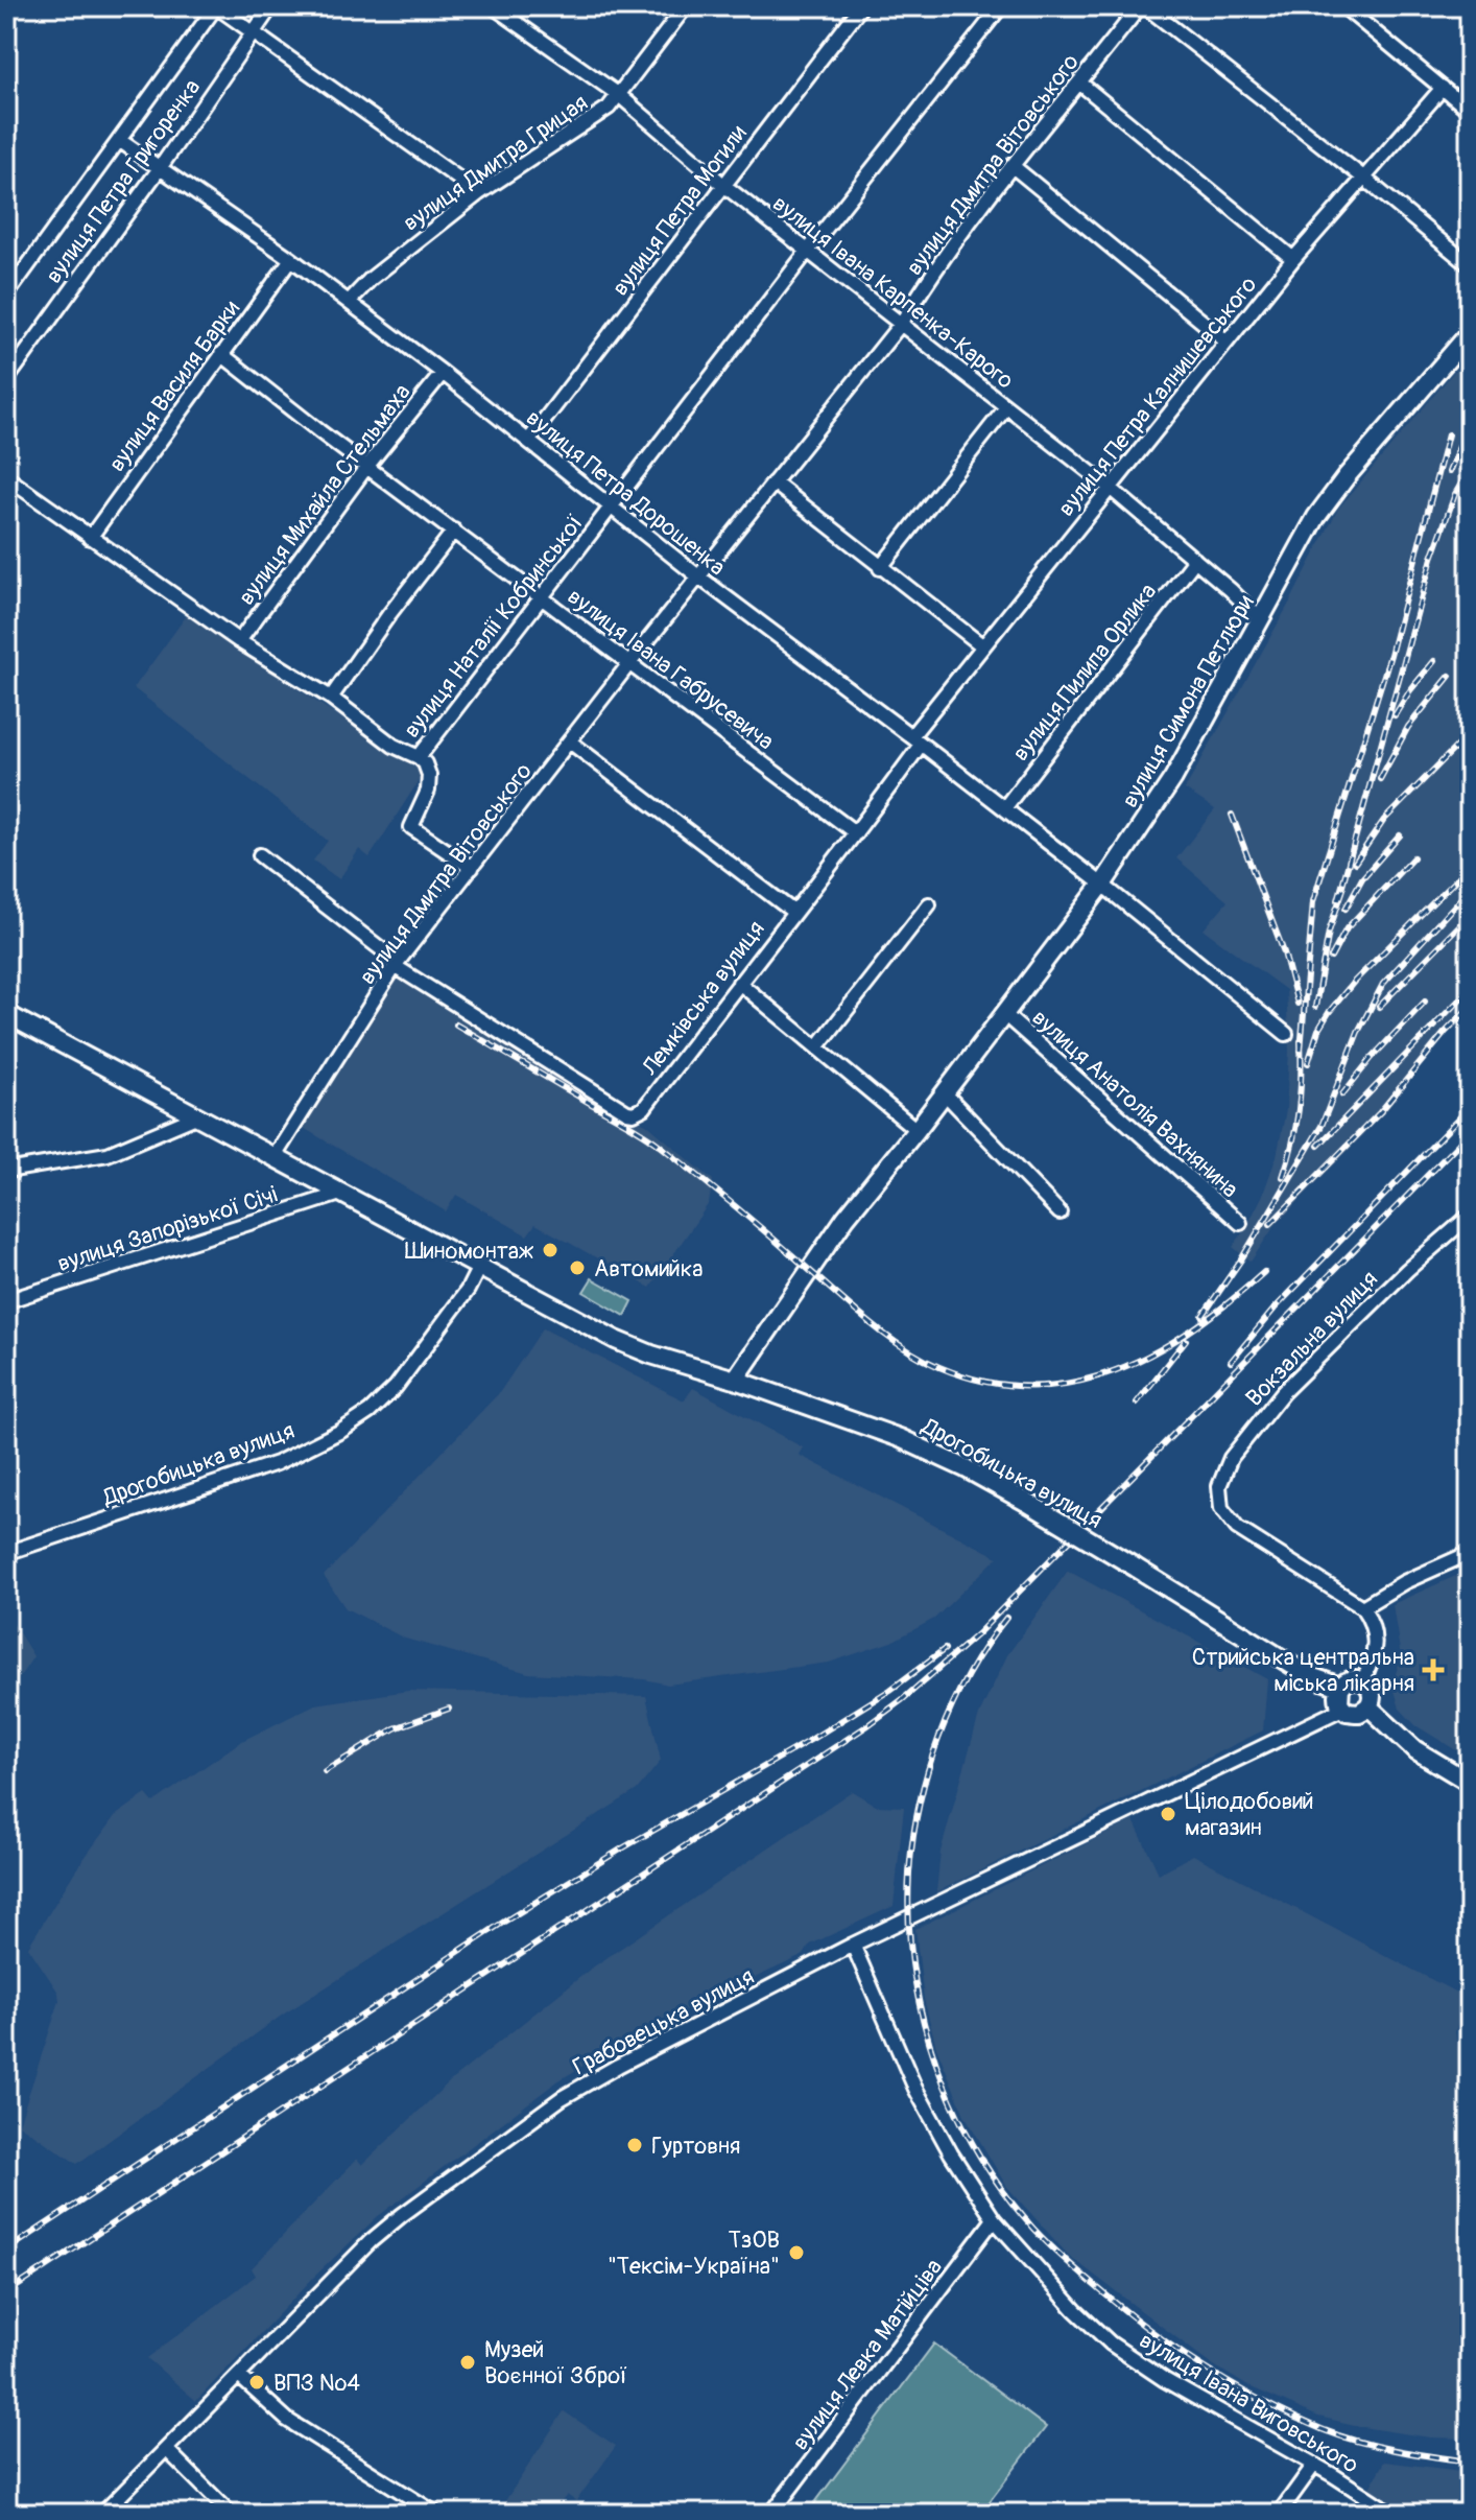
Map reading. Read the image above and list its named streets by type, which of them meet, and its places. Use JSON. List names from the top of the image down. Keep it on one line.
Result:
{"streets":{"main road":["вулиця Симона Петлюри","Дрогобицька вулиця"],"street":["вулиця Дмитра Грицая","вулиця Дмитра Вітовського","вулиця Петра Григоренка","вулиця Петра Могили","вулиця Івана Карпенка-Карого","вулиця Василя Барки","вулиця Петра Калнишевського","вулиця Петра Дорошенка","вулиця Михайла Стельмаха","вулиця Наталії Кобринської","вулиця Івана Габрусевича","вулиця Пилипа Орлика","Лемківська вулиця","вулиця Анатолія Вахнянина","вулиця Запорізької Січі","Вокзальна вулиця","Грабовецька вулиця","вулиця Левка Матійціва","вулиця Івана Виговського"]},"crossings":[["вулиця Дмитра Грицая","вулиця Івана Карпенка-Карого"],["вулиця Дмитра Грицая","вулиця Петра Дорошенка"],["вулиця Дмитра Вітовського","вулиця Івана Карпенка-Карого"],["вулиця Дмитра Вітовського","вулиця Петра Дорошенка"],["вулиця Дмитра Вітовського","вулиця Івана Габрусевича"],["вулиця Дмитра Вітовського","Лемківська вулиця"],["вулиця Дмитра Вітовського","Дрогобицька вулиця"],["вулиця Петра Григоренка","вулиця Петра Дорошенка"],["вулиця Петра Могили","вулиця Івана Карпенка-Карого"],["вулиця Петра Могили","вулиця Петра Дорошенка"],["вулиця Івана Карпенка-Карого","вулиця Петра Калнишевського"],["вулиця Івана Карпенка-Карого","вулиця Наталії Кобринської"],["вулиця Івана Карпенка-Карого","вулиця Пилипа Орлика"],["вулиця Івана Карпенка-Карого","вулиця Симона Петлюри"],["вулиця Василя Барки","вулиця Петра Дорошенка"],["вулиця Василя Барки","вулиця Івана Габрусевича"],["вулиця Петра Калнишевського","вулиця Петра Дорошенка"],["вулиця Петра Калнишевського","Лемківська вулиця"],["вулиця Петра Дорошенка","вулиця Михайла Стельмаха"],["вулиця Петра Дорошенка","вулиця Наталії Кобринської"],["вулиця Петра Дорошенка","вулиця Пилипа Орлика"],["вулиця Петра Дорошенка","вулиця Симона Петлюри"],["вулиця Петра Дорошенка","Лемківська вулиця"],["вулиця Михайла Стельмаха","вулиця Івана Габрусевича"],["вулиця Наталії Кобринської","вулиця Івана Габрусевича"],["вулиця Івана Габрусевича","Лемківська вулиця"],["вулиця Симона Петлюри","вулиця Анатолія Вахнянина"],["вулиця Симона Петлюри","Дрогобицька вулиця"],["вулиця Запорізької Січі","Дрогобицька вулиця"],["Дрогобицька вулиця","Грабовецька вулиця"],["Грабовецька вулиця","вулиця Івана Виговського"],["вулиця Левка Матійціва","вулиця Івана Виговського"]],"places":{"other":["Шиномонтаж","Автомийка","Цілодобовий магазин","Гуртовня","ТзОВ \"Тексім-Україна\"","Музей Воєнної Зброї","ВПЗ №4"],"health":["Стрийська центральна міська лікарня"]}}
